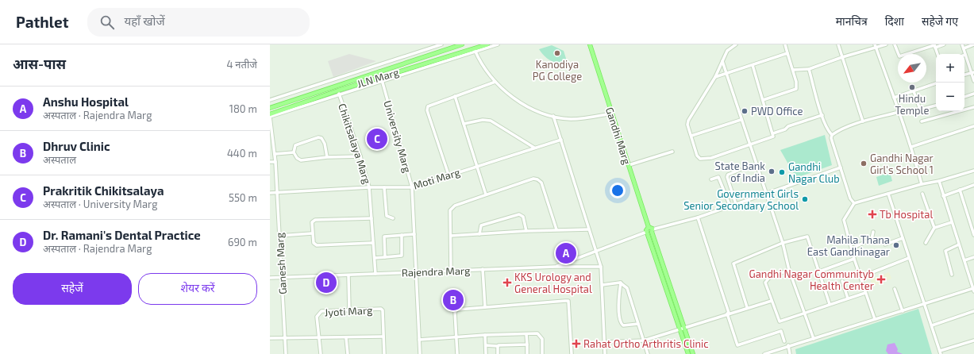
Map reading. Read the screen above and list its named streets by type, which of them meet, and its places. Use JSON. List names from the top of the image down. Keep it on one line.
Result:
{"streets":{"main road":["JLN Marg","Gandhi Marg"],"street":["University Marg","Chikitsalaya Marg","Moti Marg","Ganesh Marg","Rajendra Marg","Jyoti Marg"]},"crossings":[["JLN Marg","University Marg"],["JLN Marg","Chikitsalaya Marg"],["JLN Marg","Ganesh Marg"],["University Marg","Moti Marg"],["University Marg","Rajendra Marg"],["Chikitsalaya Marg","Moti Marg"],["Chikitsalaya Marg","Rajendra Marg"],["Moti Marg","Ganesh Marg"],["Ganesh Marg","Rajendra Marg"]],"places":{"other":["Kanodiya PG College","Hindu Temple","PWD Office","Gandhi Nagar Girl's School 1","State Bank of India","Gandhi Nagar Club","Government Girls Senior Secondary School","Mahila Thana East Gandhinagar"],"health":["Tb Hospital","Gandhi Nagar Communityb Health Center","KKS Urology and General Hospital","Rahat Ortho Arthritis Clinic"]},"north":"bottom left","page":{"header":"Pathlet","search":"यहाँ खोजें","nav":["मानचित्र","दिशा","सहेजे गए"],"heading":["आस-पास","4 नतीजे"],"map_buttons":["+","−"],"list":[{"mark":"A","name":"Anshu Hospital","note":"अस्पताल · Rajendra Marg","value":"180 m"},{"mark":"B","name":"Dhruv Clinic","note":"अस्पताल","value":"440 m"},{"mark":"C","name":"Prakritik Chikitsalaya","note":"अस्पताल · University Marg","value":"550 m"},{"mark":"D","name":"Dr. Ramani's Dental Practice","note":"अस्पताल · Rajendra Marg","value":"690 m"}],"pins":["C","A","D","B"],"buttons":["सहेजें","शेयर करें"]}}
